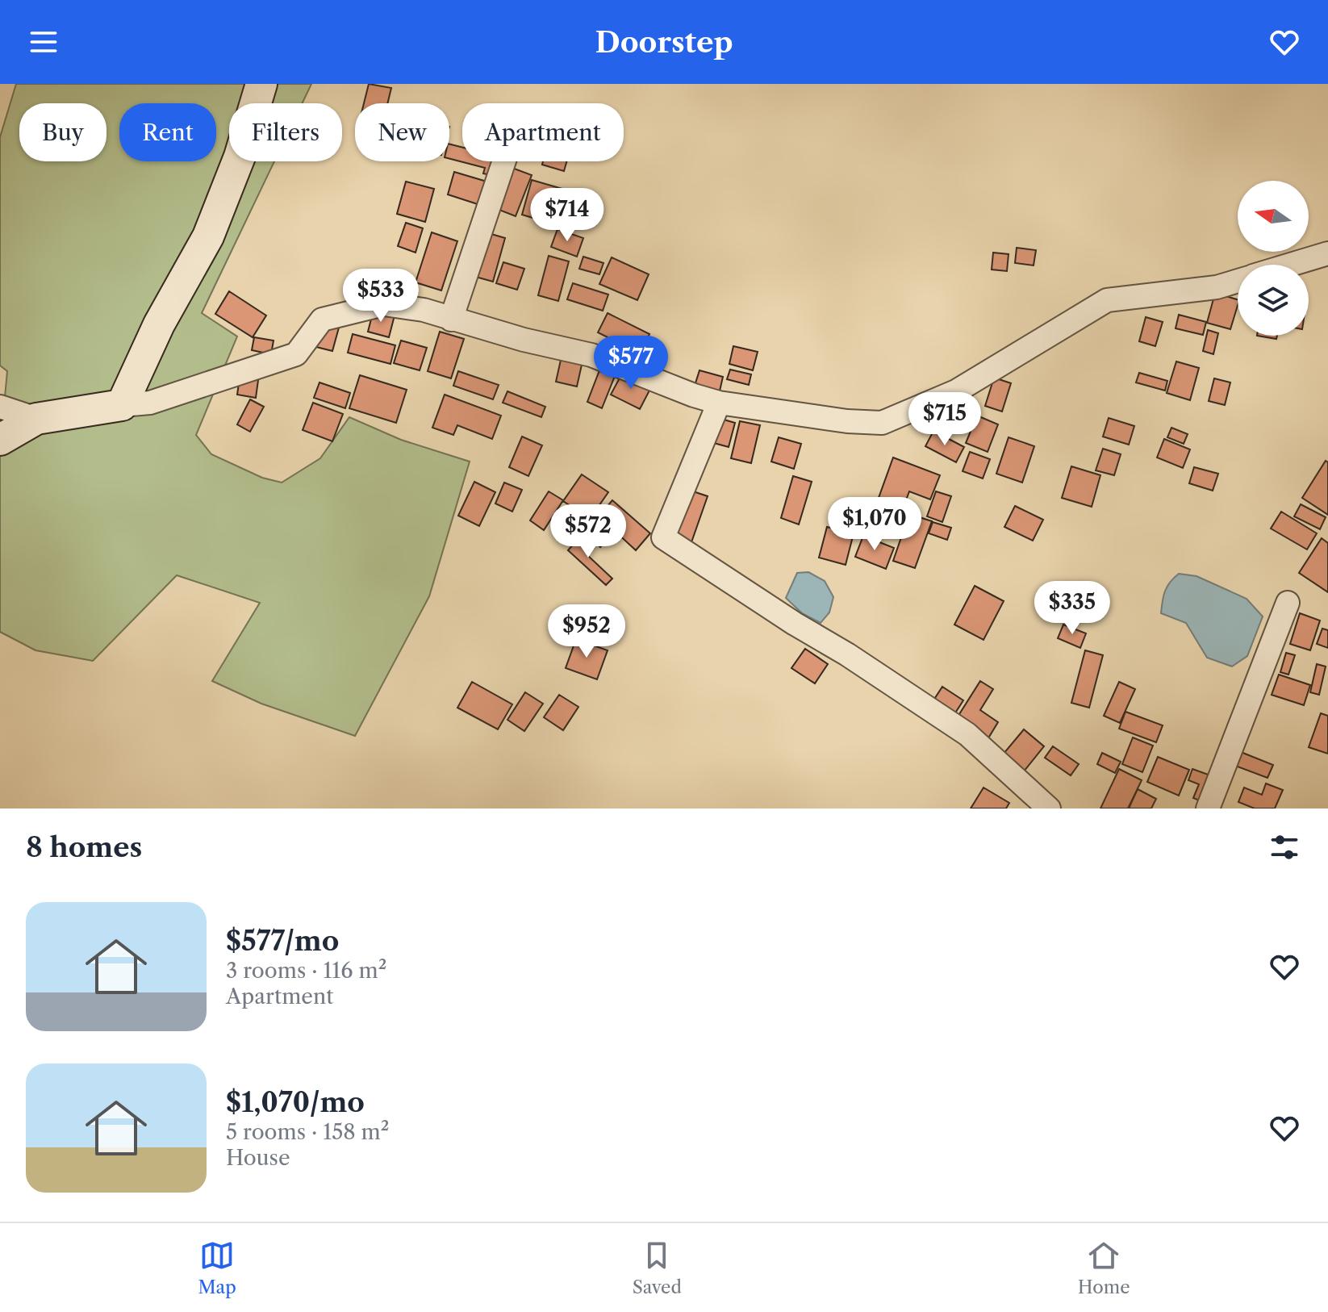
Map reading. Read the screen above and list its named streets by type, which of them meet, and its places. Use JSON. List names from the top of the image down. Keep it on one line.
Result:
{"north":"left","page":{"header":"Doorstep","chip":["Buy","Rent","Filters","New","Apartment"],"price":["$714","$533","$577","$715","$1,070","$572","$335","$952"],"heading":"8 homes","list":[{"name":"$577/mo","note":"3 rooms · 116 m² · Apartment"},{"name":"$1,070/mo","note":"5 rooms · 158 m² · House"}],"tabs":["Map","Saved","Home"]}}
